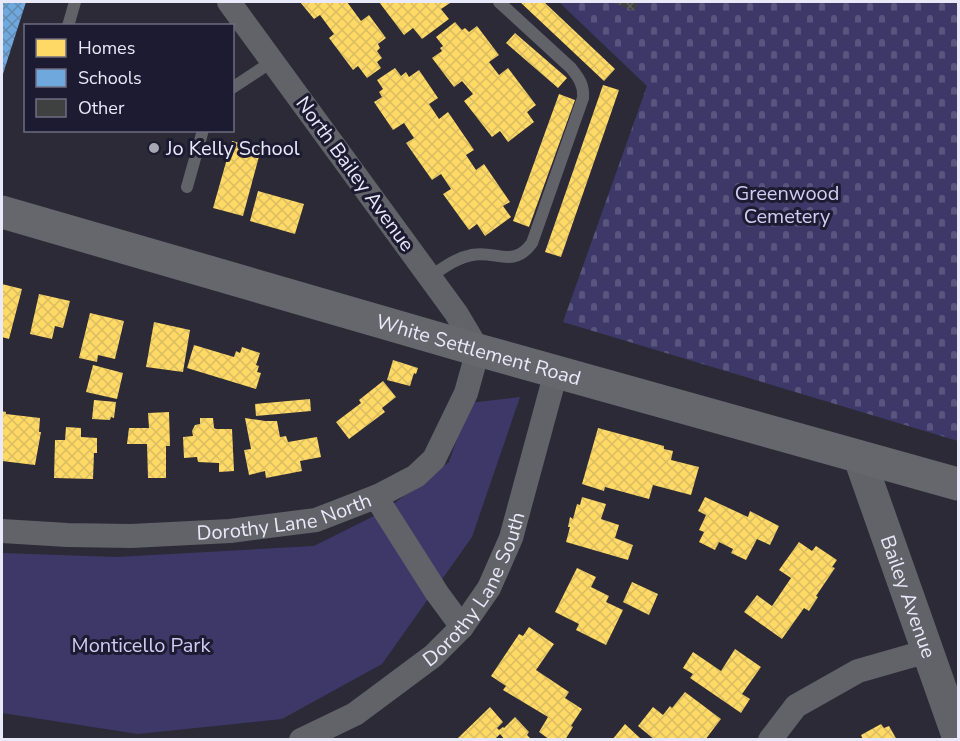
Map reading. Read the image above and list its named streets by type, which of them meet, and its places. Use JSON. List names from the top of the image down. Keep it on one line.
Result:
{"streets":{"main road":["White Settlement Road"],"street":["North Bailey Avenue","Dorothy Lane North","Dorothy Lane South","Bailey Avenue"]},"crossings":[["North Bailey Avenue","White Settlement Road"],["North Bailey Avenue","Dorothy Lane North"],["White Settlement Road","Dorothy Lane North"],["White Settlement Road","Dorothy Lane South"],["White Settlement Road","Bailey Avenue"]],"parks":["Greenwood Cemetery","Monticello Park"],"places":["Jo Kelly School"],"legend":["Homes","Schools","Other"]}
